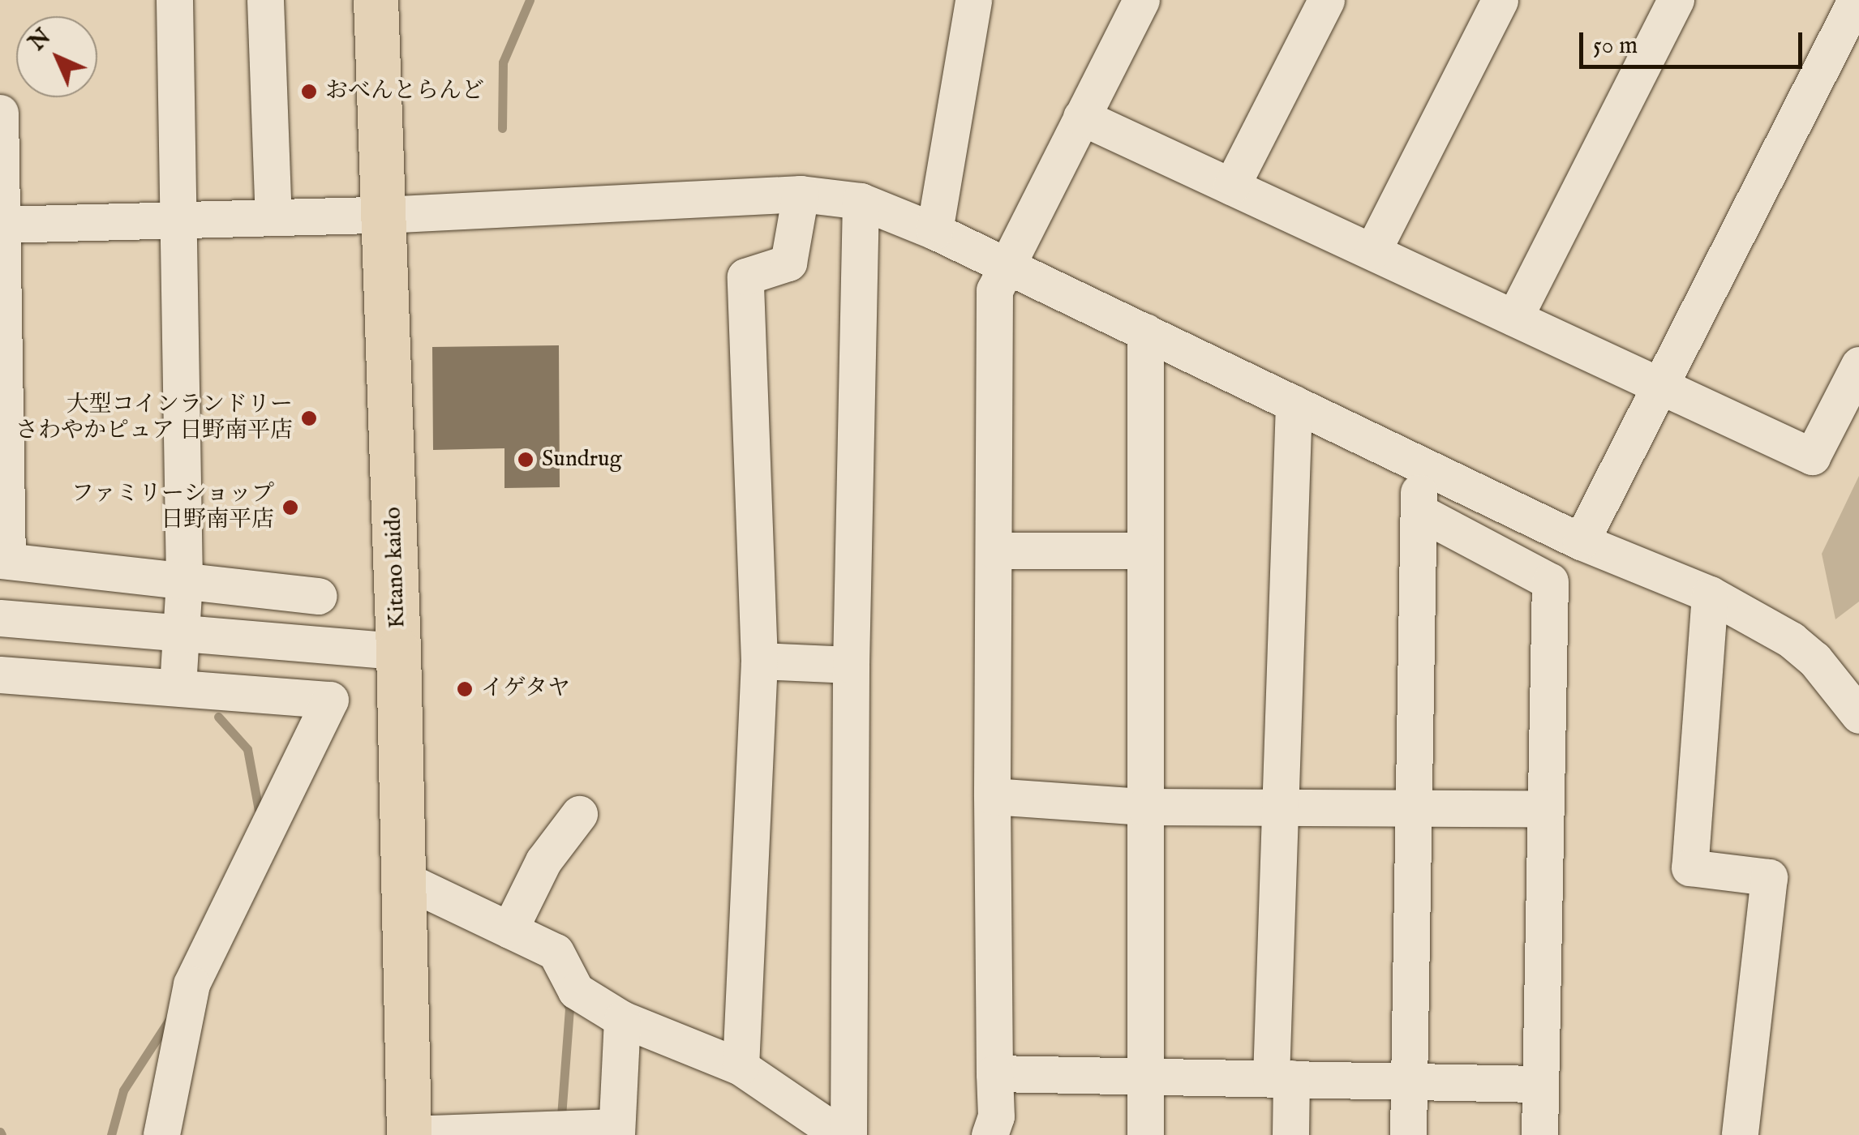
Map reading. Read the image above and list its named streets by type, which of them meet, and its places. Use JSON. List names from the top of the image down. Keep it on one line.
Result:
{"streets":{"main road":["Kitano kaido"]},"places":["おべんとらんど","大型コインランドリー さわやかピュア 日野南平店","Sundrug","ファミリーショップ 日野南平店","イゲタヤ"],"scale_bar":"50 m","north":"top left"}
